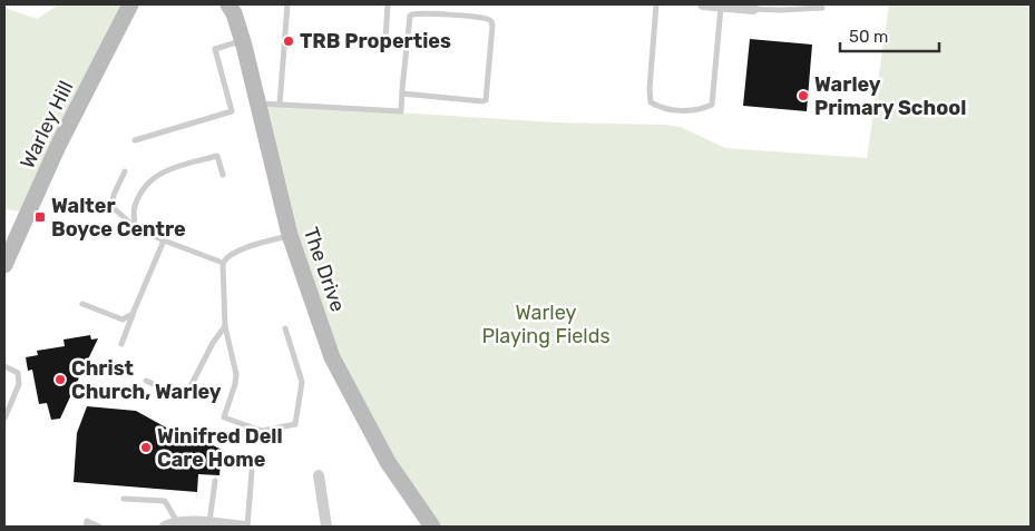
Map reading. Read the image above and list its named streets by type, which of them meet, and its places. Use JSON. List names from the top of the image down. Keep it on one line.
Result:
{"streets":{"street":["Warley Hill","The Drive"]},"parks":["Warley Playing Fields"],"places":{"other":["TRB Properties","Warley Primary School","Christ Church, Warley","Winifred Dell Care Home"],"transit":["Walter Boyce Centre"]},"scale_bar":"50 m"}
